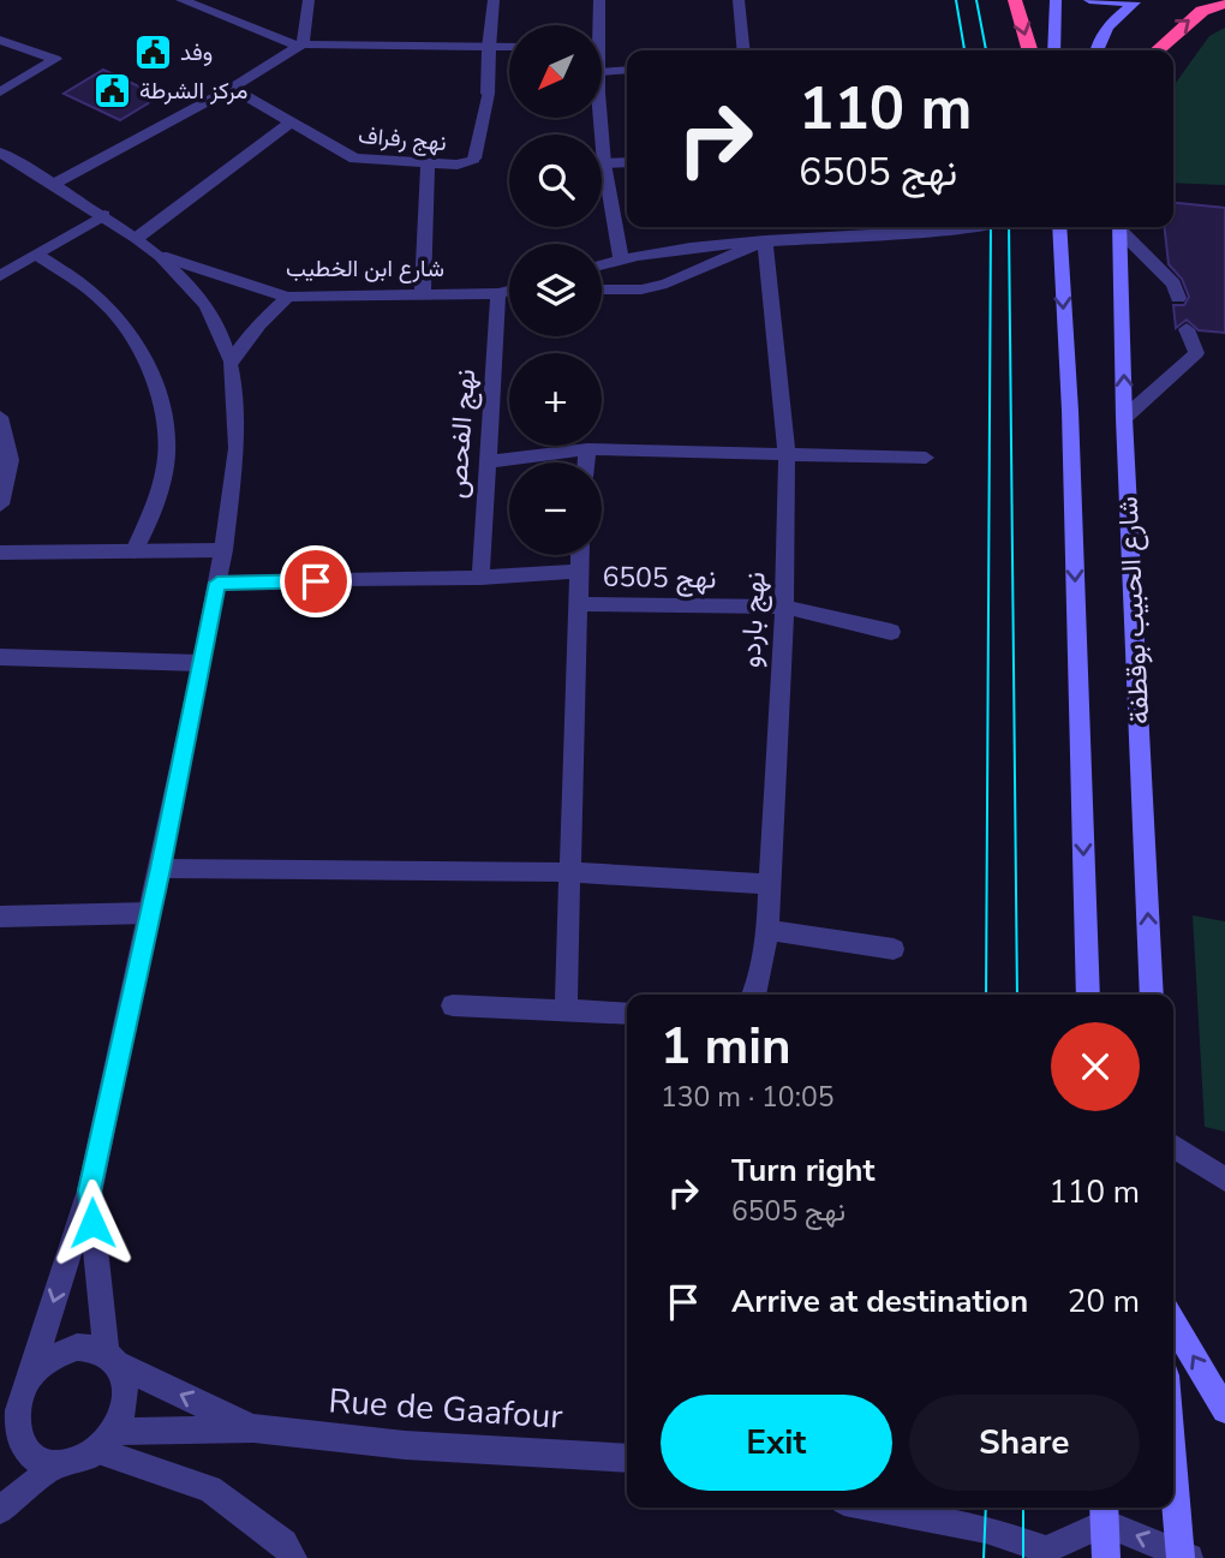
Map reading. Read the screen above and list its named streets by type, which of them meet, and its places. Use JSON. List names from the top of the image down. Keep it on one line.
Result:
{"streets":{"main road":["شارع الحبيب بوقطفة"],"street":["نهج رفراف","شارع ابن الخطيب","نهج الفحص","نهج 6505","نهج باردو","Rue de Gaafour"]},"crossings":[["شارع ابن الخطيب","نهج الفحص"],["نهج الفحص","نهج 6505"],["نهج 6505","نهج باردو"]],"places":{"public building":["وفد","مركز الشرطة"]},"north":"bottom left","page":{"map_buttons":["+","−"],"turn":["110 m","نهج 6505"],"heading":["1 min","130 m · 10:05"],"list":[{"name":"Turn right","note":"نهج 6505","value":"110 m"},{"name":"Arrive at destination","value":"20 m"}],"buttons":["Exit","Share"]}}
